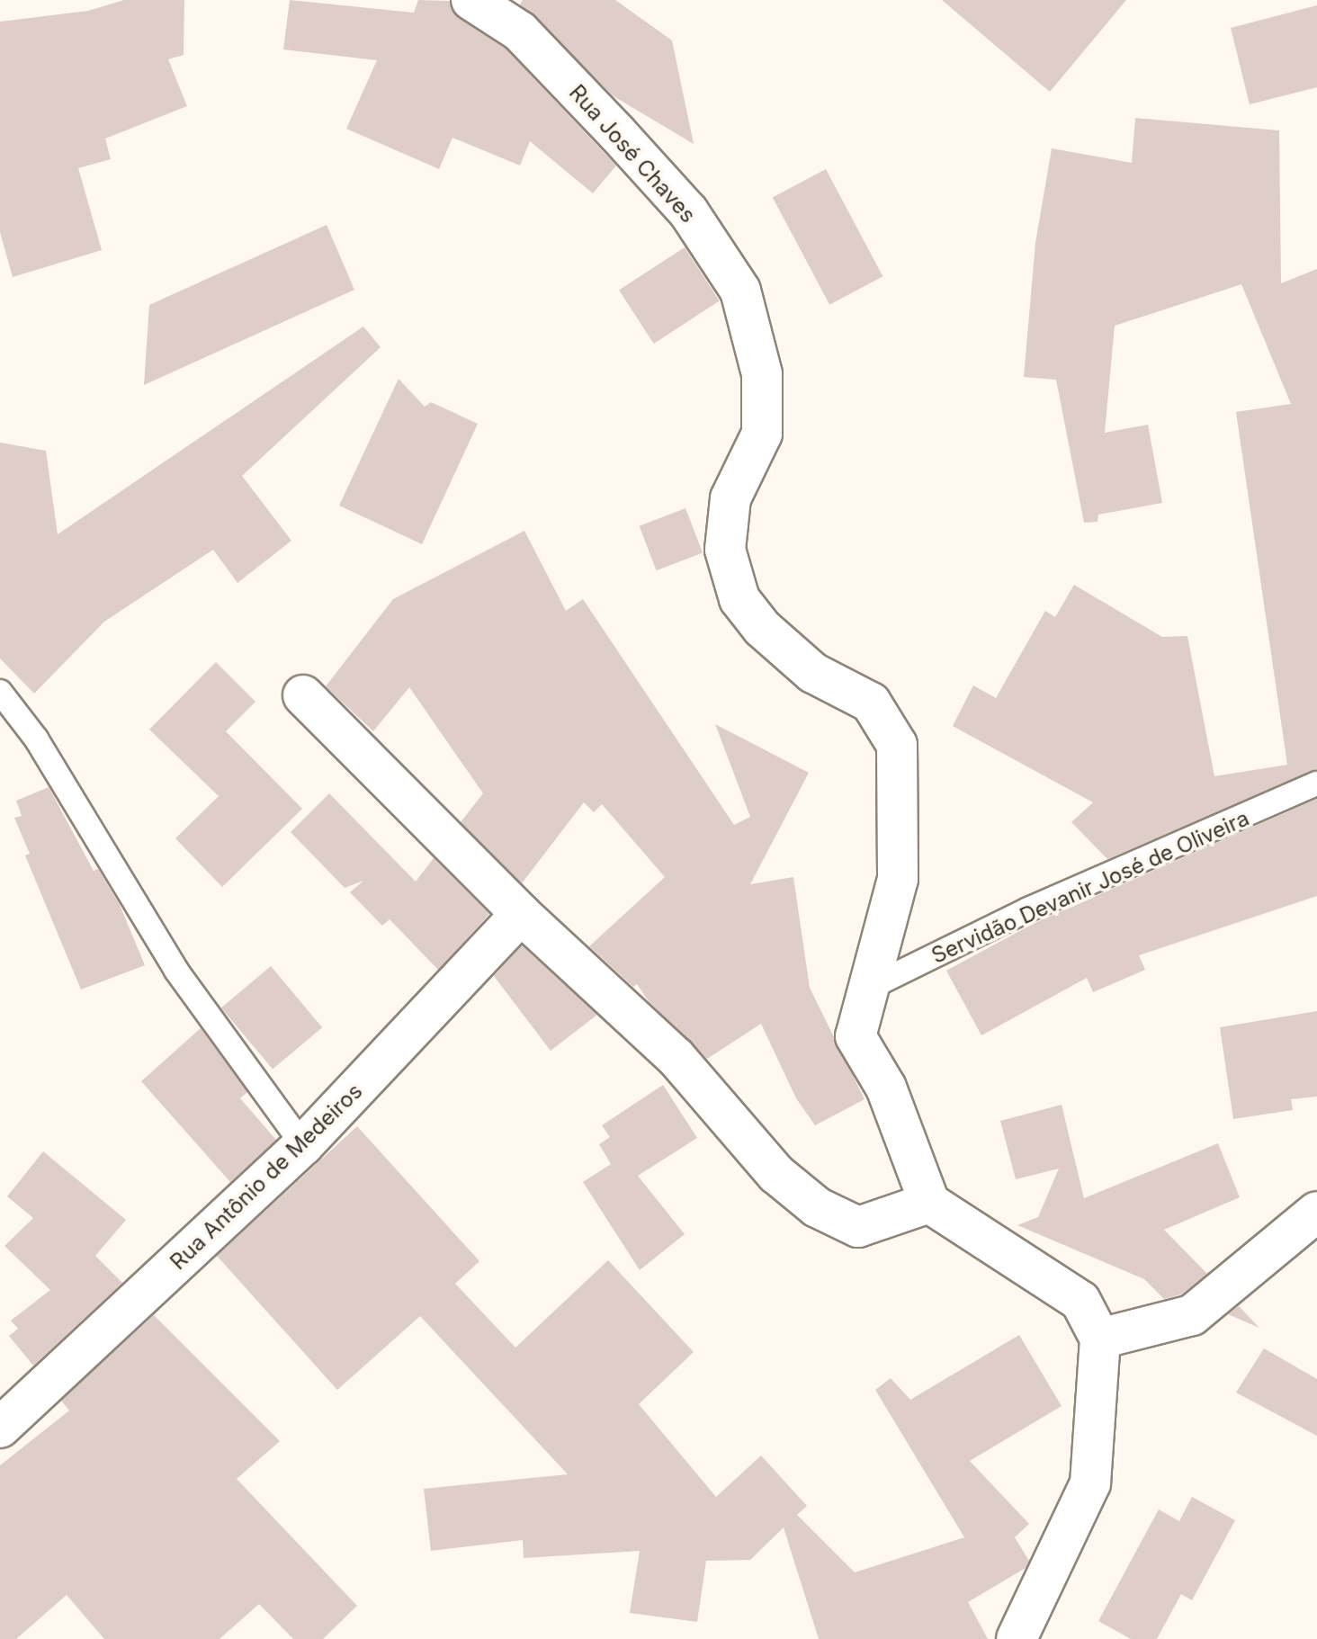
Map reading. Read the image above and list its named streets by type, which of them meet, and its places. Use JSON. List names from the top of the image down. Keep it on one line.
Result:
{"streets":{"street":["Rua José Chaves","Rua Antônio de Medeiros"],"lane":["Servidão Devanir José de Oliveira"]},"crossings":[["Rua José Chaves","Servidão Devanir José de Oliveira"]]}
